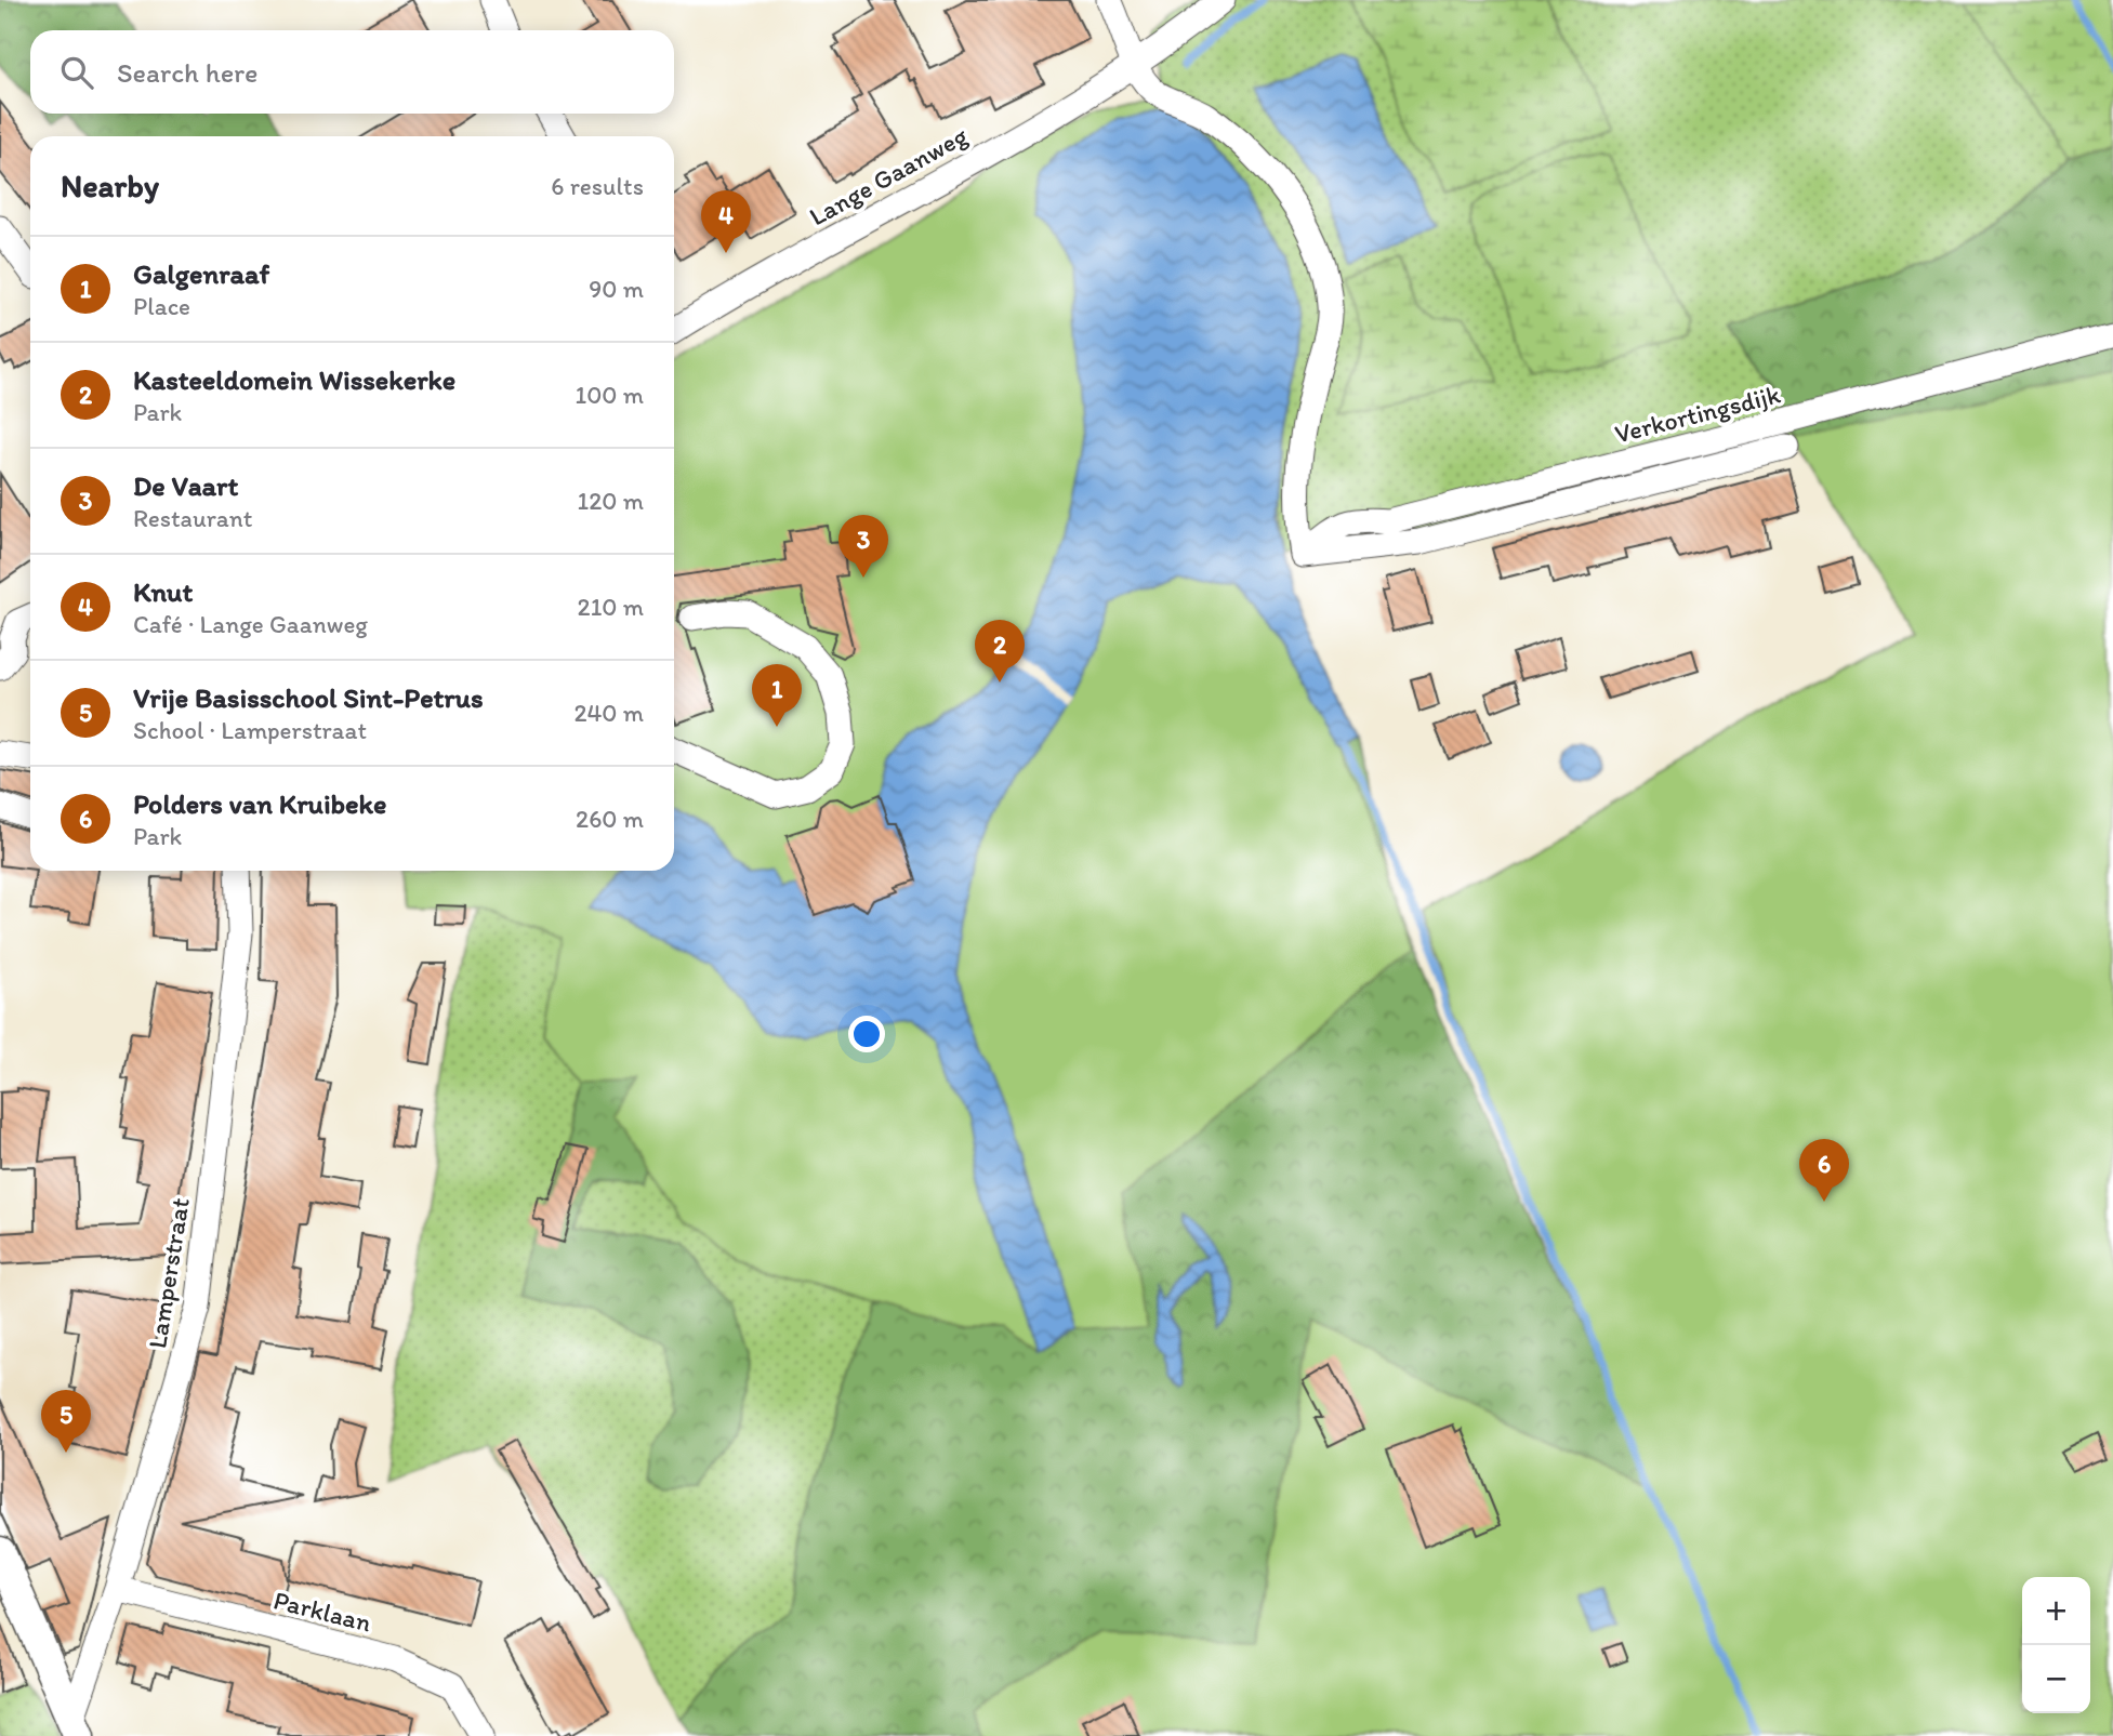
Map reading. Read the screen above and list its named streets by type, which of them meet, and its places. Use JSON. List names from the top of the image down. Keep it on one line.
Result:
{"streets":{"street":["Lange Gaanweg","Verkortingsdijk","Lamperstraat","Parklaan"]},"crossings":[["Lamperstraat","Parklaan"]],"page":{"search":"Search here","heading":["Nearby","6 results"],"pins":["4","3","2","1","6","5"],"list":[{"mark":"1","name":"Galgenraaf","note":"Place","value":"90 m"},{"mark":"2","name":"Kasteeldomein Wissekerke","note":"Park","value":"100 m"},{"mark":"3","name":"De Vaart","note":"Restaurant","value":"120 m"},{"mark":"4","name":"Knut","note":"Café · Lange Gaanweg","value":"210 m"},{"mark":"5","name":"Vrije Basisschool Sint-Petrus","note":"School · Lamperstraat","value":"240 m"},{"mark":"6","name":"Polders van Kruibeke","note":"Park","value":"260 m"}],"map_buttons":["+","−"]}}
